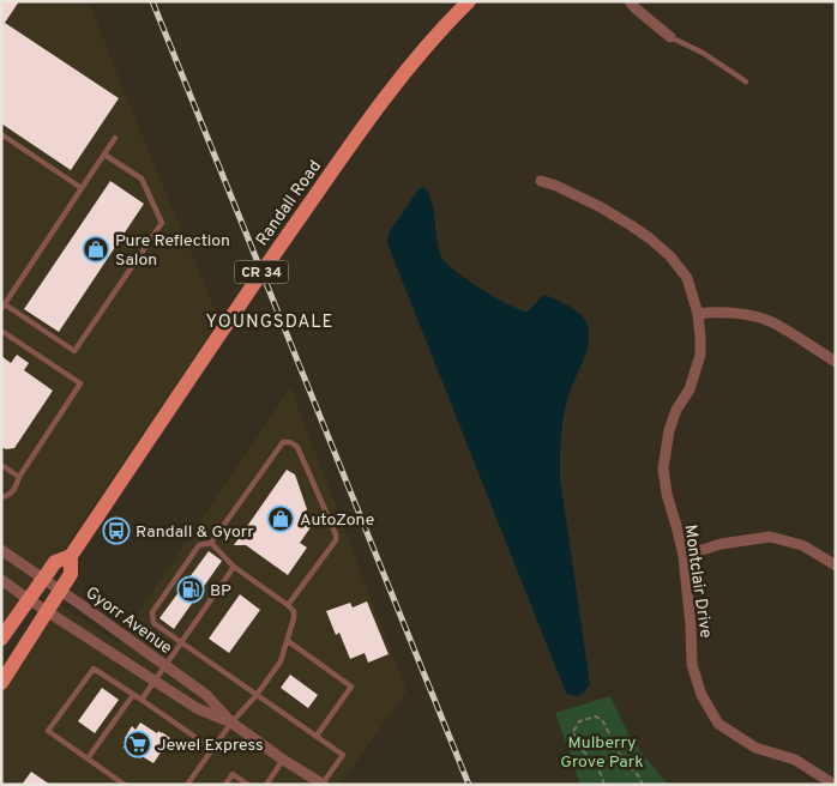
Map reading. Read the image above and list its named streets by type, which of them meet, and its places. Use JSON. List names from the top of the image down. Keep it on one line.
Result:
{"streets":{"main road":["Randall Road","CR 34"],"street":["Montclair Drive","Gyorr Avenue"]},"crossings":[["Randall Road","Gyorr Avenue"]],"districts":["YOUNGSDALE"],"parks":["Mulberry Grove Park"],"places":{"shop":["Pure Reflection Salon","AutoZone"],"bus stop":["Randall & Gyorr"],"fuel station":["BP"],"supermarket":["Jewel Express"]}}
